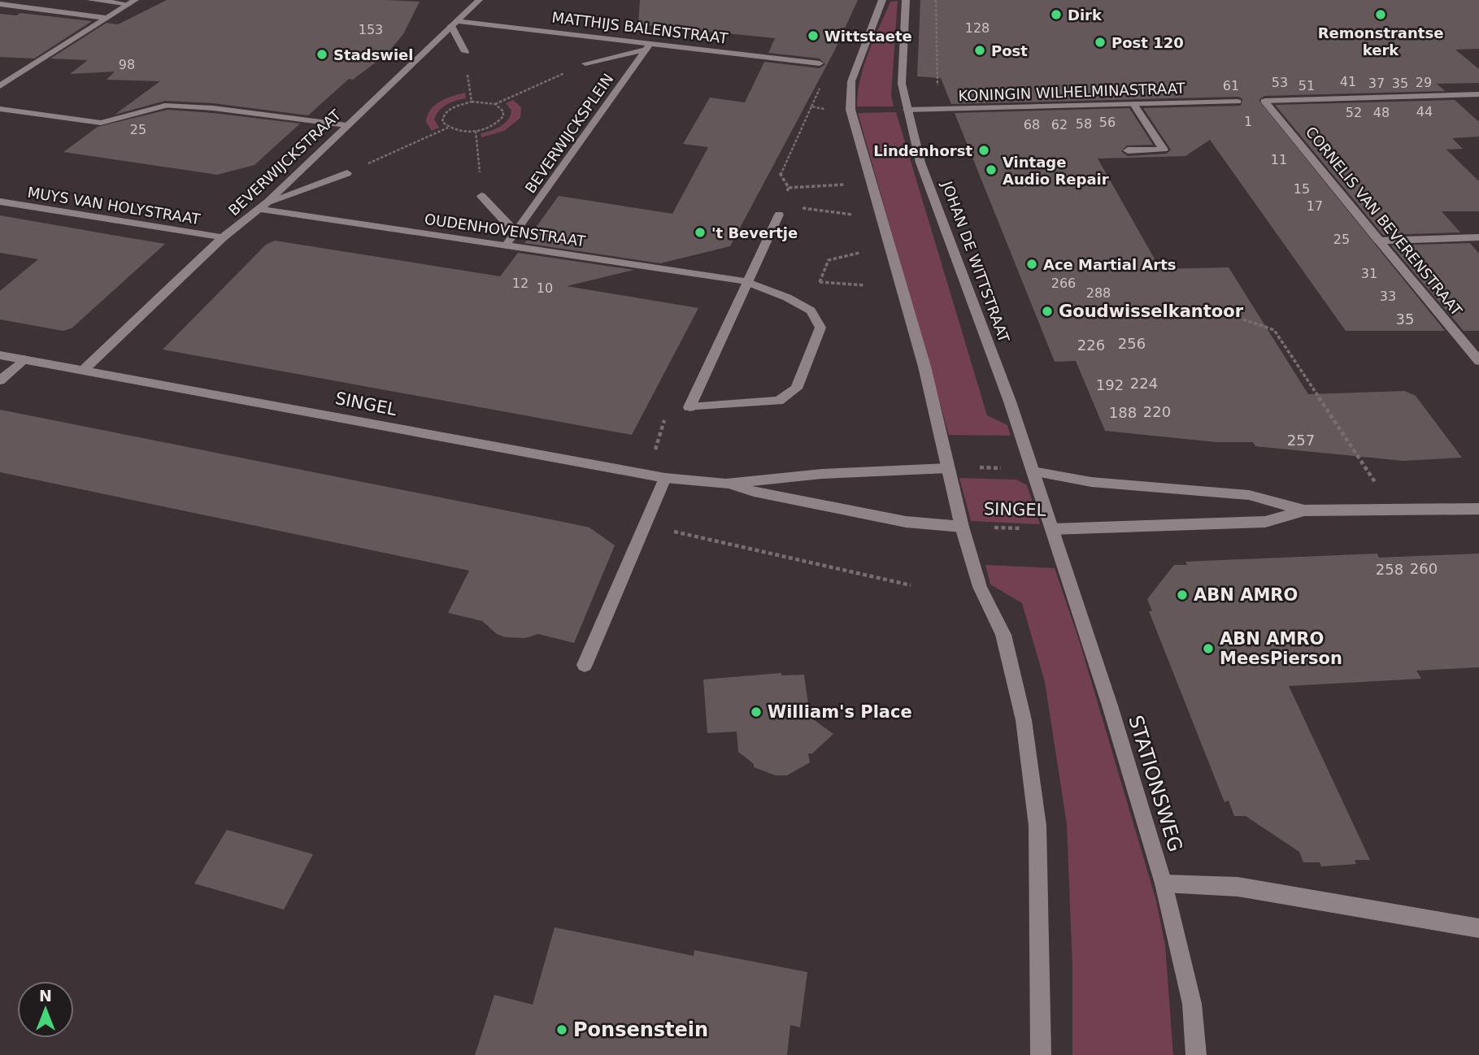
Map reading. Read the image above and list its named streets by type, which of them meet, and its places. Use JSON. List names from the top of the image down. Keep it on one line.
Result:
{"streets":{"street":["MATTHIJS BALENSTRAAT","KONINGIN WILHELMINASTRAAT","BEVERWIJCKSPLEIN","BEVERWIJCKSTRAAT","MUYS VAN HOLYSTRAAT","CORNELIS VAN BEVERENSTRAAT","OUDENHOVENSTRAAT","JOHAN DE WITTSTRAAT","SINGEL","STATIONSWEG"]},"crossings":[["MATTHIJS BALENSTRAAT","BEVERWIJCKSPLEIN"],["MATTHIJS BALENSTRAAT","BEVERWIJCKSTRAAT"],["KONINGIN WILHELMINASTRAAT","JOHAN DE WITTSTRAAT"],["BEVERWIJCKSPLEIN","OUDENHOVENSTRAAT"],["BEVERWIJCKSTRAAT","MUYS VAN HOLYSTRAAT"],["BEVERWIJCKSTRAAT","OUDENHOVENSTRAAT"],["BEVERWIJCKSTRAAT","SINGEL"],["JOHAN DE WITTSTRAAT","SINGEL"],["JOHAN DE WITTSTRAAT","STATIONSWEG"],["SINGEL","STATIONSWEG"]],"places":["Dirk","Remonstrantse kerk","Wittstaete","Post 120","Post","Stadswiel","Lindenhorst","Vintage Audio Repair","'t Bevertje","Ace Martial Arts","Goudwisselkantoor","ABN AMRO","ABN AMRO MeesPierson","William's Place","Ponsenstein"],"house_numbers":["128","153","98","41","53","29","37","35","61","51","44","52","48","1","56","58","68","62","25","11","15","17","25","31","12","266","10","288","33","35","256","226","224","192","220","188","257","260","258"],"north":"top"}
